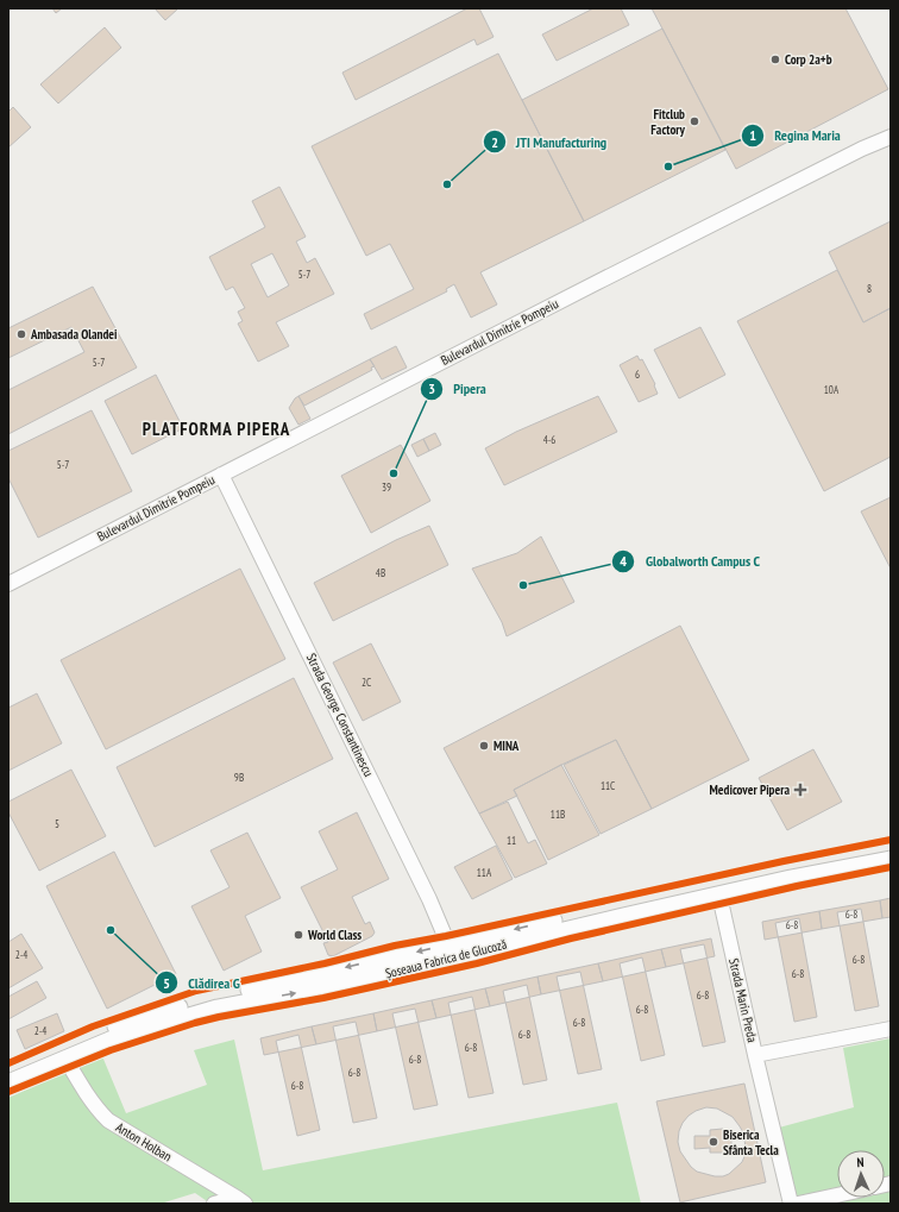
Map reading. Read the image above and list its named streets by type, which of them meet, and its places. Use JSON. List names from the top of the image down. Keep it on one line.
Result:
{"streets":{"main road":["Șoseaua Fabrica de Glucoză"],"street":["Bulevardul Dimitrie Pompeiu","Strada George Constantinescu","Strada Marin Preda","Anton Holban"]},"crossings":[["Bulevardul Dimitrie Pompeiu","Strada George Constantinescu"],["Strada George Constantinescu","Șoseaua Fabrica de Glucoză"],["Șoseaua Fabrica de Glucoză","Strada Marin Preda"],["Șoseaua Fabrica de Glucoză","Anton Holban"]],"districts":["PLATFORMA PIPERA"],"places":{"other":["Corp 2a+b","Fitclub Factory","Regina Maria","JTI Manufacturing","Ambasada Olandei","Pipera","Globalworth Campus C","MINA","Clădirea G","World Class","Biserica Sfânta Tecla"],"health":["Medicover Pipera"]},"house_numbers":["5-7","8","5-7","6","10A","4-6","5-7","39","4B","2C","9B","11C","11B","5","11","11A","6-8","6-8","2-4","6-8","6-8","6-8","6-8","6-8","2-4","6-8","6-8","6-8","6-8","6-8"],"north":"top"}
